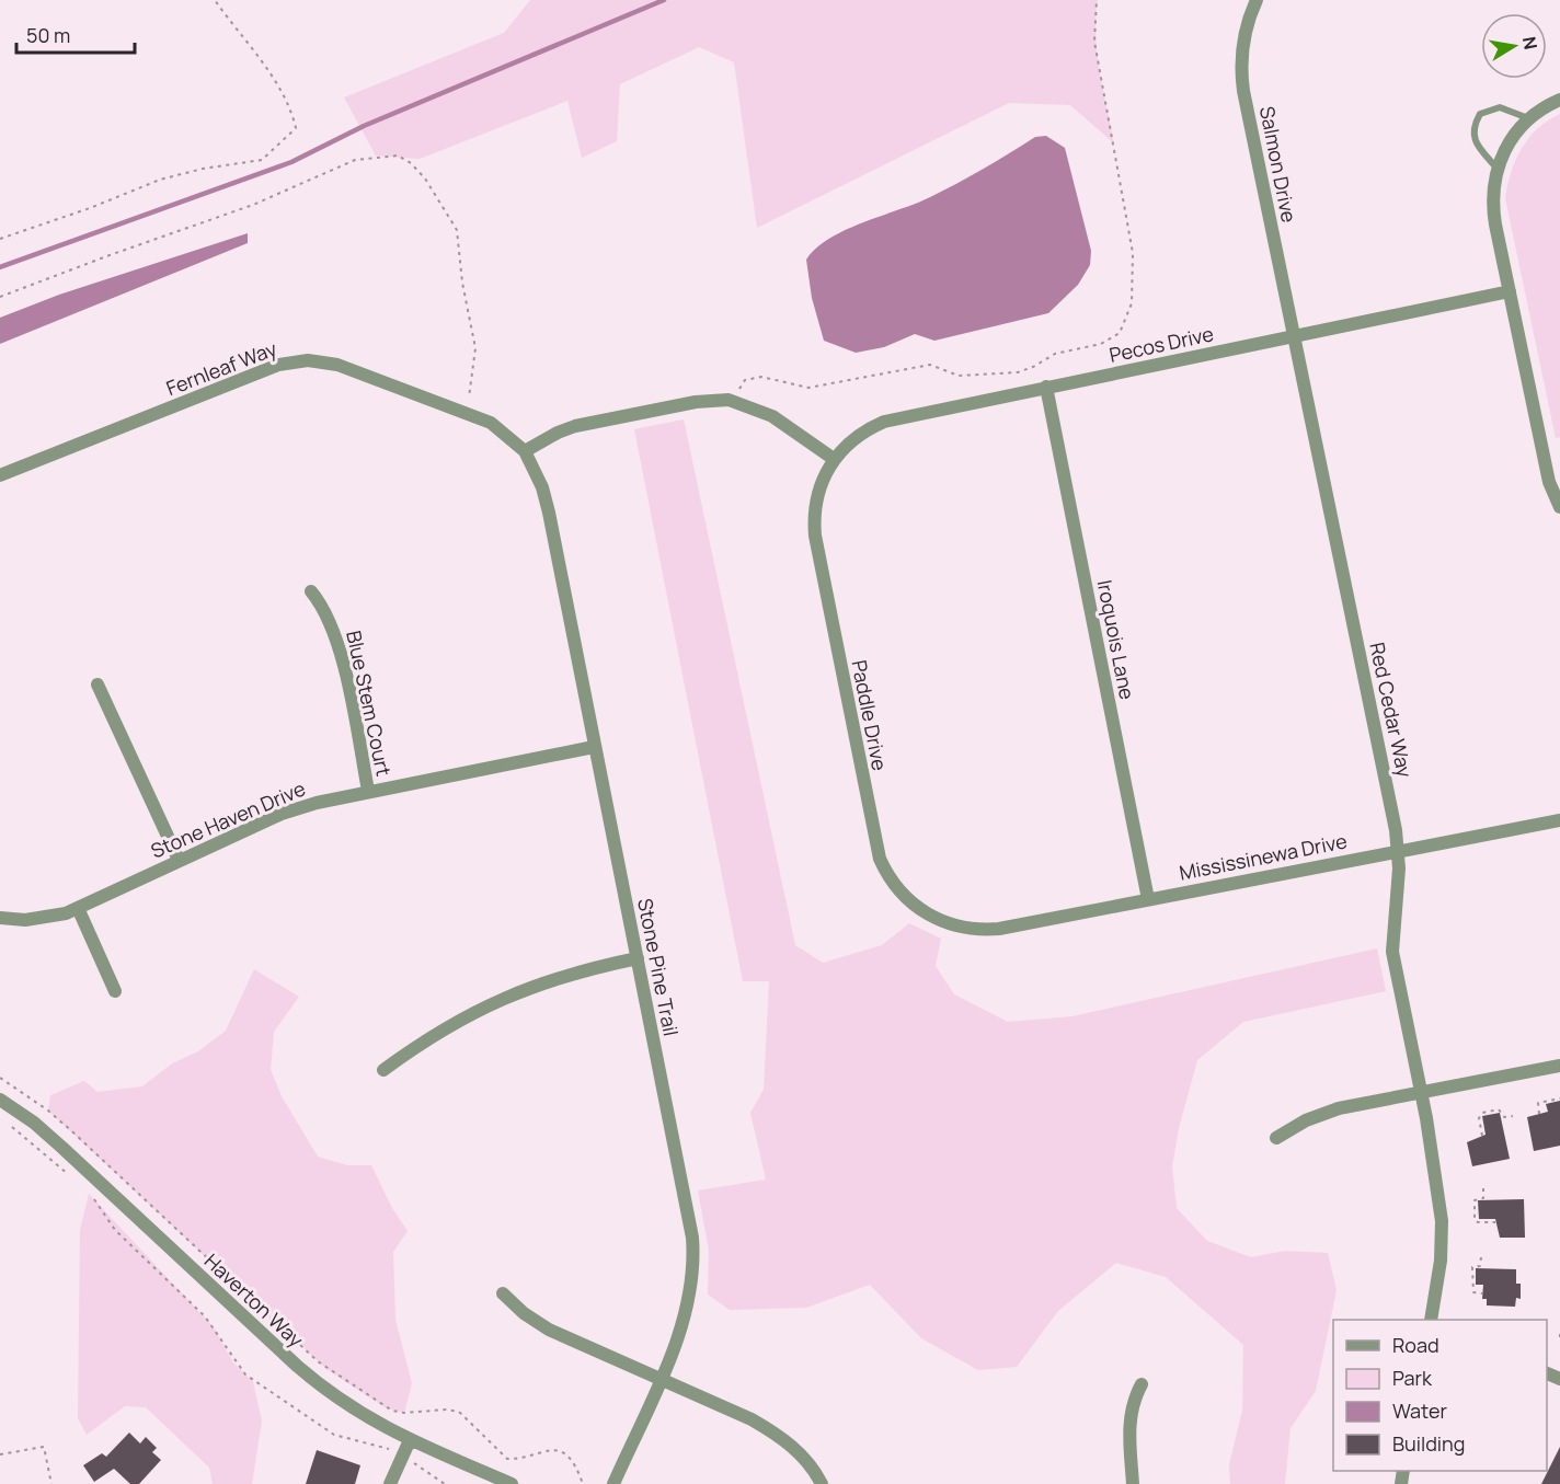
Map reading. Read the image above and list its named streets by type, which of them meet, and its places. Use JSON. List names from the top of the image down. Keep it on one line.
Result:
{"streets":{"street":["Salmon Drive","Pecos Drive","Fernleaf Way","Iroquois Lane","Blue Stem Court","Red Cedar Way","Paddle Drive","Stone Haven Drive","Mississinewa Drive","Stone Pine Trail","Haverton Way"]},"crossings":[["Salmon Drive","Pecos Drive"],["Salmon Drive","Red Cedar Way"],["Pecos Drive","Iroquois Lane"],["Pecos Drive","Red Cedar Way"],["Pecos Drive","Paddle Drive"],["Fernleaf Way","Stone Pine Trail"],["Iroquois Lane","Mississinewa Drive"],["Blue Stem Court","Stone Haven Drive"],["Red Cedar Way","Mississinewa Drive"],["Paddle Drive","Mississinewa Drive"],["Stone Haven Drive","Stone Pine Trail"]],"legend":["Road","Park","Water","Building"],"scale_bar":"50 m","north":"right"}
